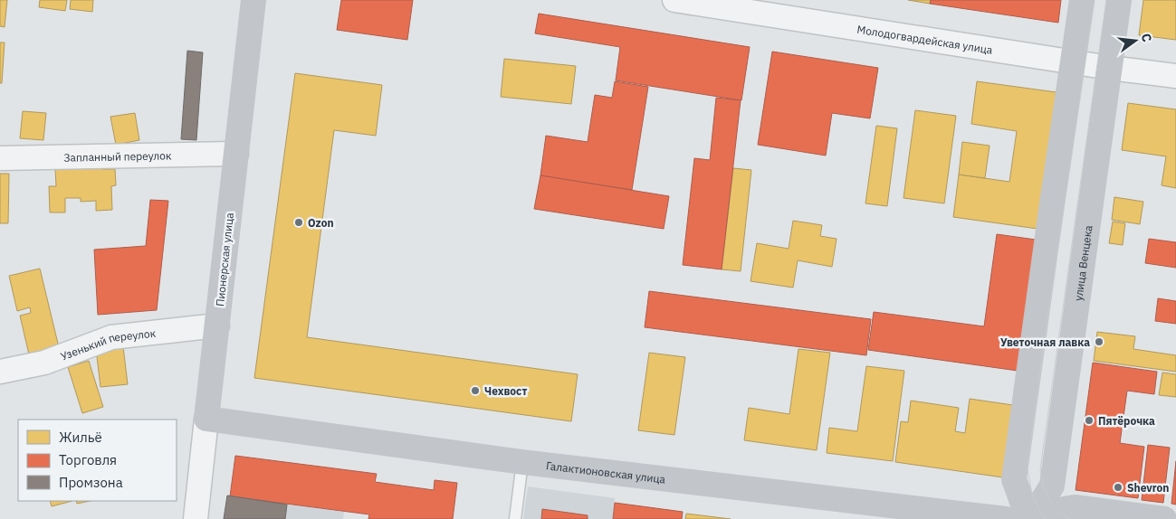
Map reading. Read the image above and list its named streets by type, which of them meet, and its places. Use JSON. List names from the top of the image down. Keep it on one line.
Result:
{"streets":{"main road":["Пионерская улица","улица Венцека","Галактионовская улица"],"street":["Молодогвардейская улица","Запланный переулок","Узенький переулок"]},"crossings":[["Молодогвардейская улица","улица Венцека"],["Запланный переулок","Пионерская улица"],["Пионерская улица","Узенький переулок"],["Пионерская улица","Галактионовская улица"]],"places":["Ozon","Уветочная лавка","Чехвост","Пятёрочка","Shevron"],"legend":["Жильё","Торговля","Промзона"],"north":"right"}
